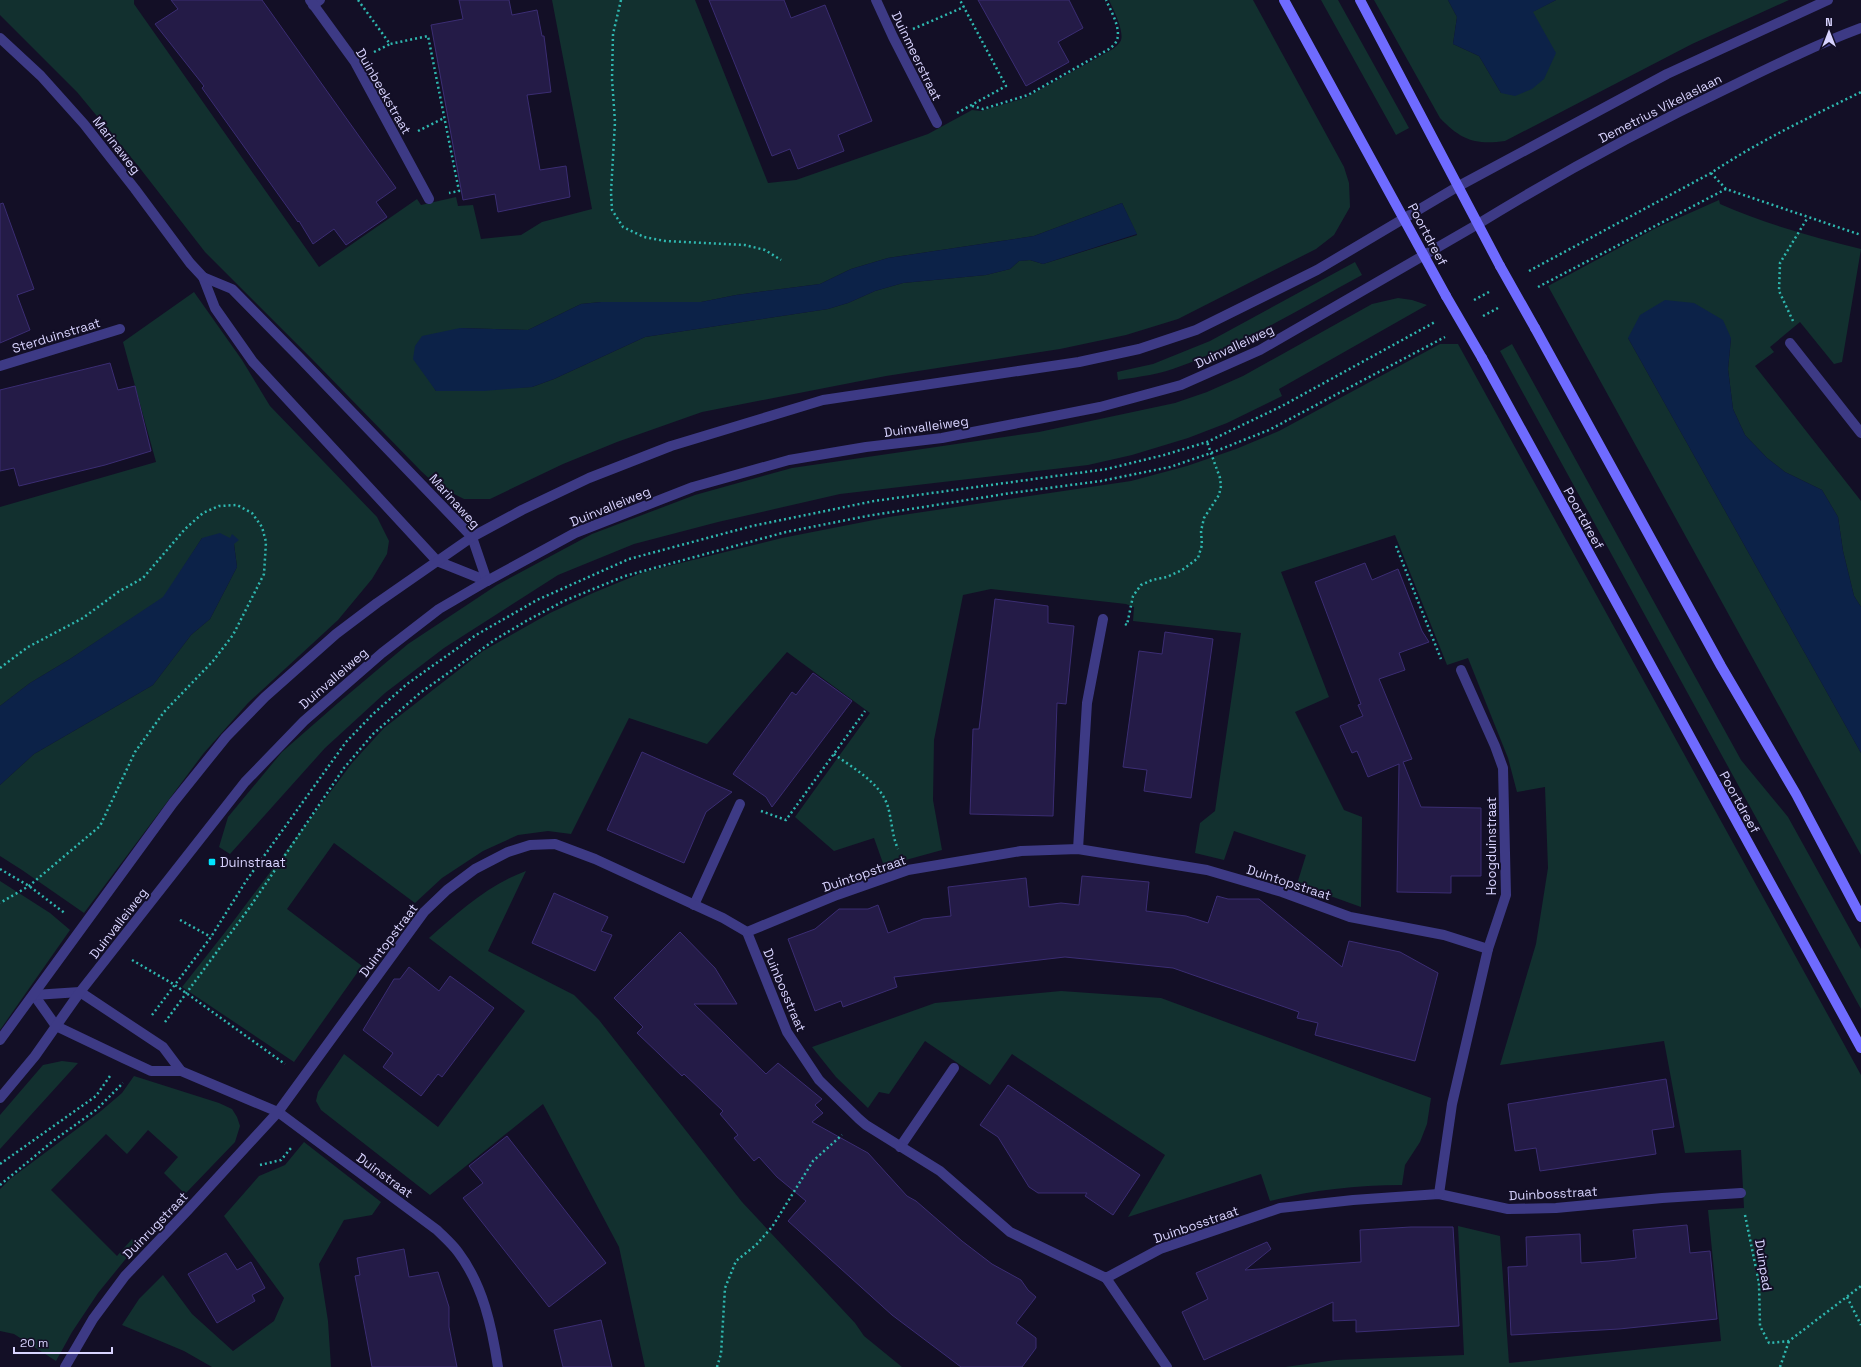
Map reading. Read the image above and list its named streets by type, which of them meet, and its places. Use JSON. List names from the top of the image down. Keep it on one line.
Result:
{"streets":{"main road":["Poortdreef"],"street":["Duinmeerstraat","Duinbeekstraat","Demetrius Vikelaslaan","Marinaweg","Sterduinstraat","Duinvalleiweg","Hoogduinstraat","Duintopstraat","Duinbosstraat","Duinstraat","Duinrugstraat"],"path":["Duinpad"]},"crossings":[["Demetrius Vikelaslaan","Poortdreef"],["Demetrius Vikelaslaan","Duinvalleiweg"],["Marinaweg","Duinvalleiweg"],["Poortdreef","Duinvalleiweg"],["Duinvalleiweg","Duinstraat"],["Hoogduinstraat","Duintopstraat"],["Hoogduinstraat","Duinbosstraat"],["Duintopstraat","Duinbosstraat"],["Duintopstraat","Duinstraat"],["Duintopstraat","Duinrugstraat"],["Duinbosstraat","Duinpad"],["Duinstraat","Duinrugstraat"]],"places":{"transit":["Duinstraat"]},"scale_bar":"20 m","north":"top"}
